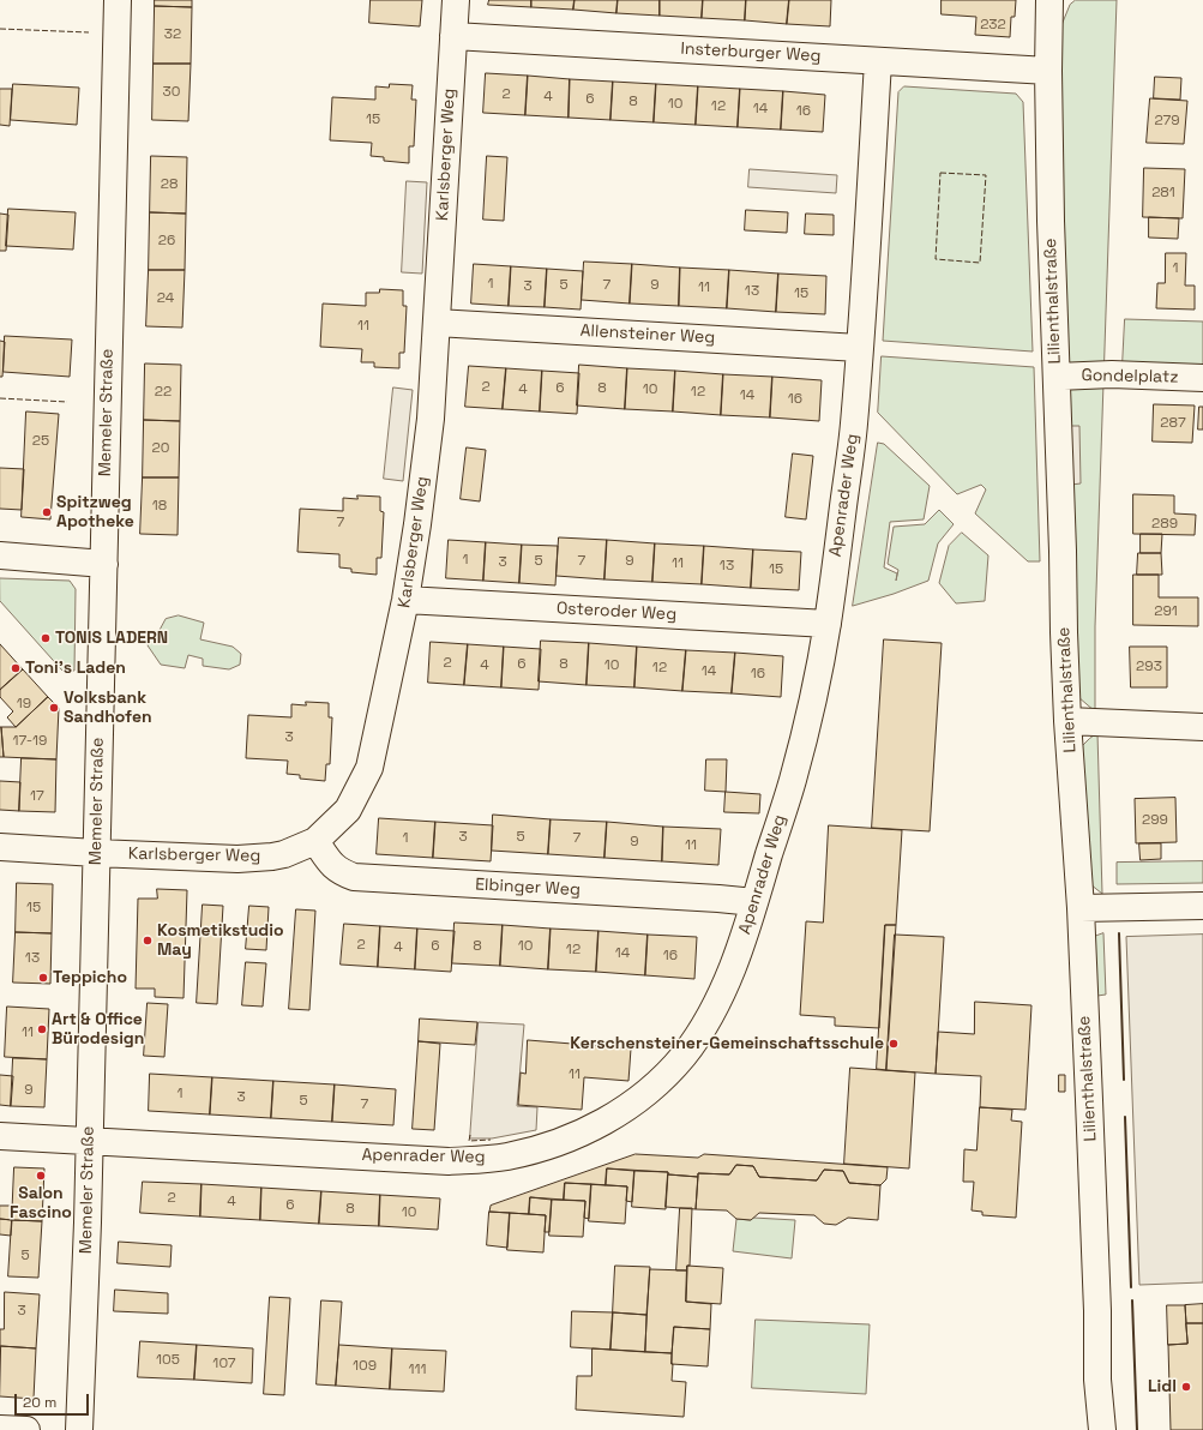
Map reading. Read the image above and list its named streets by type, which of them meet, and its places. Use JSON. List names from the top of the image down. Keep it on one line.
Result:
{"streets":{"street":["Insterburger Weg","Karlsberger Weg","Lilienthalstraße","Allensteiner Weg","Gondelplatz","Memeler Straße","Apenrader Weg","Osteroder Weg","Elbinger Weg"]},"crossings":[["Insterburger Weg","Karlsberger Weg"],["Insterburger Weg","Lilienthalstraße"],["Insterburger Weg","Apenrader Weg"],["Karlsberger Weg","Allensteiner Weg"],["Karlsberger Weg","Memeler Straße"],["Karlsberger Weg","Osteroder Weg"],["Karlsberger Weg","Elbinger Weg"],["Lilienthalstraße","Gondelplatz"],["Allensteiner Weg","Apenrader Weg"],["Memeler Straße","Apenrader Weg"],["Apenrader Weg","Osteroder Weg"],["Apenrader Weg","Elbinger Weg"]],"places":["Spitzweg Apotheke","TONIS LADERN","Toni's Laden","Volksbank Sandhofen","Kosmetikstudio May","Teppicho","Art & Office Bürodesign","Kerschensteiner-Gemeinschaftsschule","Salon Fascino","Lidl"],"house_numbers":["232","32","30","2","4","6","8","10","12","14","16","15","279","28","281","26","1","1","5","7","9","3","11","13","15","24","11","2","6","8","4","10","22","12","14","16","287","25","20","18","7","289","1","5","7","9","3","11","13","15","291","2","6","8","4","10","293","12","14","16","19","3","17-19","17","299","3","5","1","7","9","11","15","2","6","8","10","4","12","14","16","13","11","11","9","1","3","5","7","2","4","6","8","10","5","3","105","107","109","111"],"scale_bar":"20 m"}
